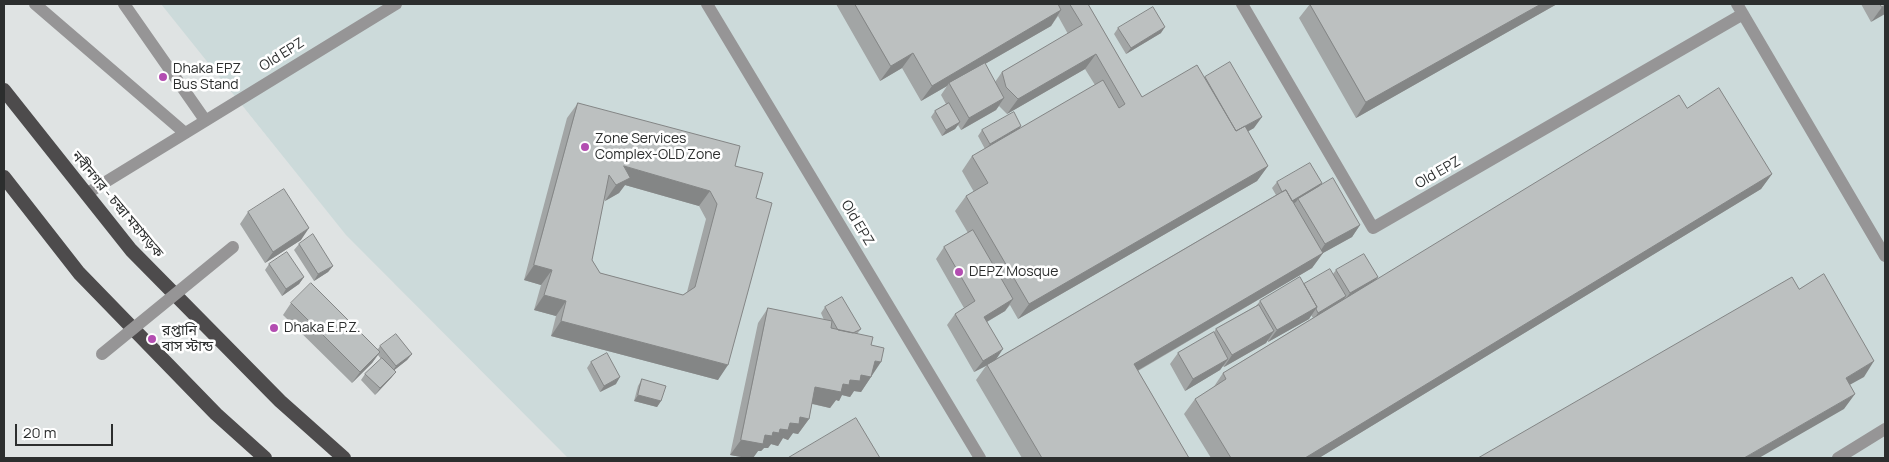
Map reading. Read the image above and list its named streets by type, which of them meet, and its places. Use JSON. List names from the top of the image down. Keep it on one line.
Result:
{"streets":{"highway":["নবীনগর - চন্দ্রা মহাসড়ক"],"street":["Old EPZ"]},"crossings":[["Old EPZ","নবীনগর - চন্দ্রা মহাসড়ক"]],"places":["Dhaka EPZ Bus Stand","Zone Services Complex-OLD Zone","DEPZ Mosque","Dhaka E.P.Z.","রপ্তানি বাস স্টান্ড"],"scale_bar":"20 m"}
